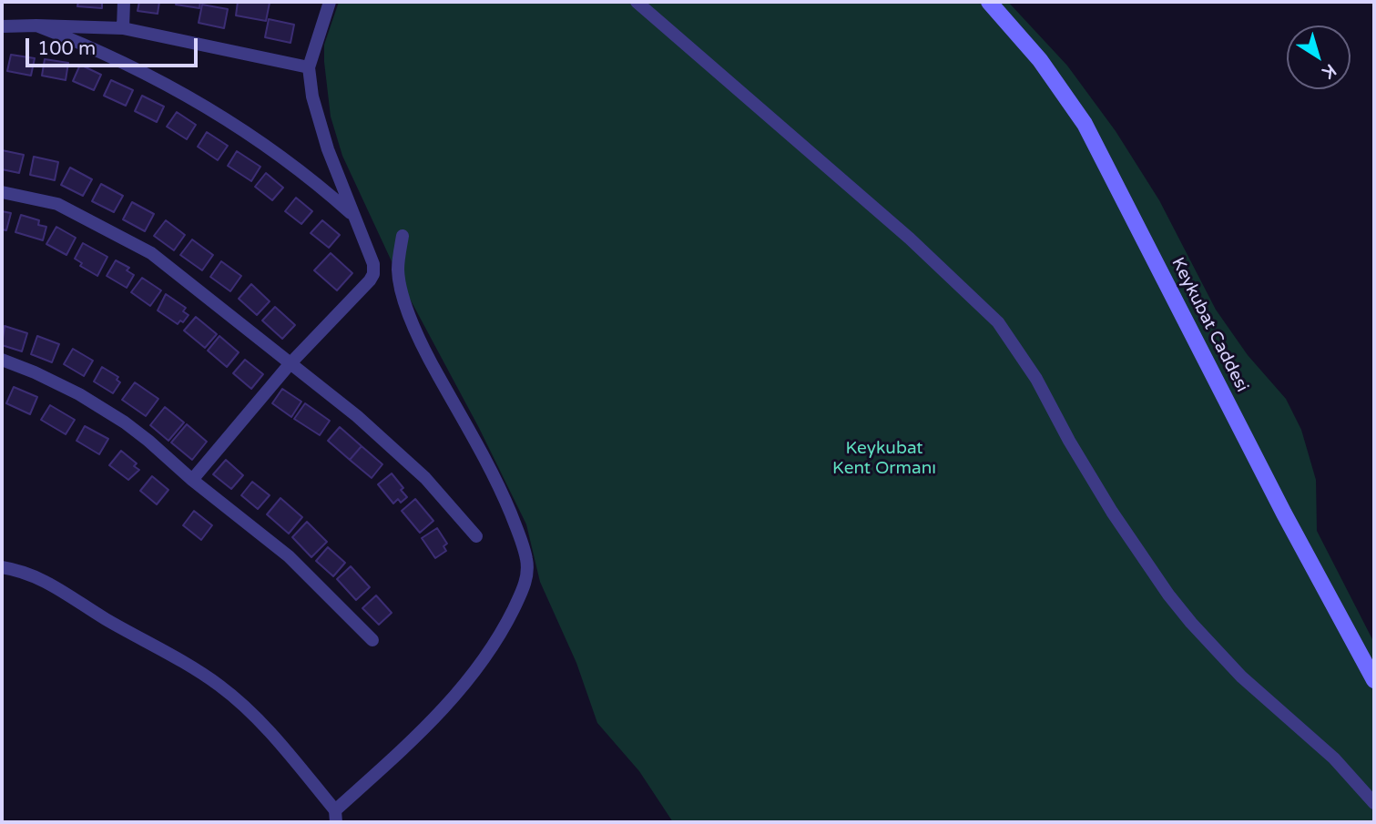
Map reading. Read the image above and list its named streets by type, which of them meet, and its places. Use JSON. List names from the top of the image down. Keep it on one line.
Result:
{"streets":{"street":["Keykubat Caddesi"]},"parks":["Keykubat Kent Ormanı"],"scale_bar":"100 m","north":"bottom right"}
